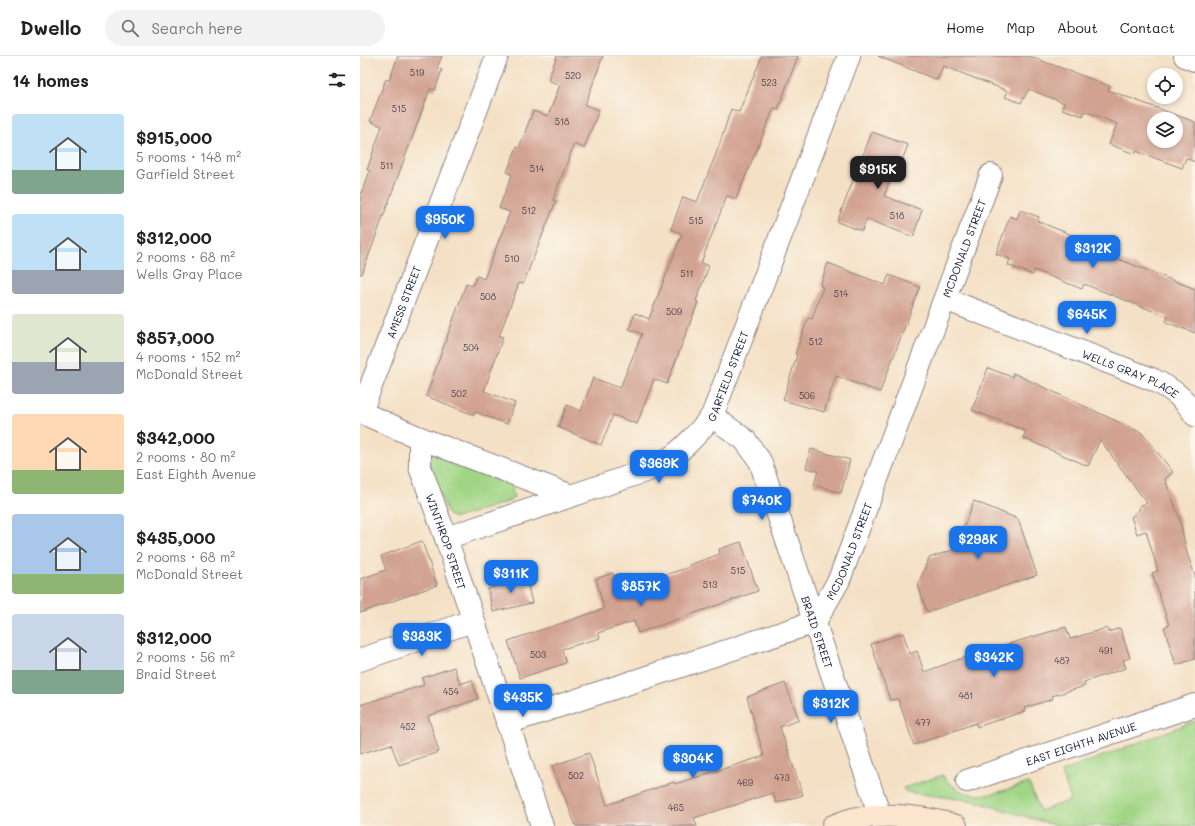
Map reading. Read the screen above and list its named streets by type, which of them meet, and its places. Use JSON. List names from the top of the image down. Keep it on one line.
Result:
{"streets":{"street":["MCDONALD STREET","AMESS STREET","WELLS GRAY PLACE","GARFIELD STREET","WINTHROP STREET","BRAID STREET","EAST EIGHTH AVENUE"]},"crossings":[["MCDONALD STREET","WELLS GRAY PLACE"],["MCDONALD STREET","BRAID STREET"],["GARFIELD STREET","WINTHROP STREET"],["GARFIELD STREET","BRAID STREET"]],"house_numbers":["519","520","523","515","518","511","514","512","518","515","510","511","514","508","509","512","504","502","506","515","513","491","503","487","454","481","477","452","502","473","469","465"],"page":{"header":"Dwello","search":"Search here","nav":["Home","Map","About","Contact"],"heading":"14 homes","list":[{"name":"$915,000","note":"5 rooms · 148 m² · Garfield Street"},{"name":"$312,000","note":"2 rooms · 68 m² · Wells Gray Place"},{"name":"$857,000","note":"4 rooms · 152 m² · McDonald Street"},{"name":"$342,000","note":"2 rooms · 80 m² · East Eighth Avenue"},{"name":"$435,000","note":"2 rooms · 68 m² · McDonald Street"},{"name":"$312,000","note":"2 rooms · 56 m² · Braid Street"}],"price":["$915K","$950K","$312K","$645K","$369K","$740K","$298K","$311K","$857K","$383K","$342K","$435K","$312K","$304K"]}}
